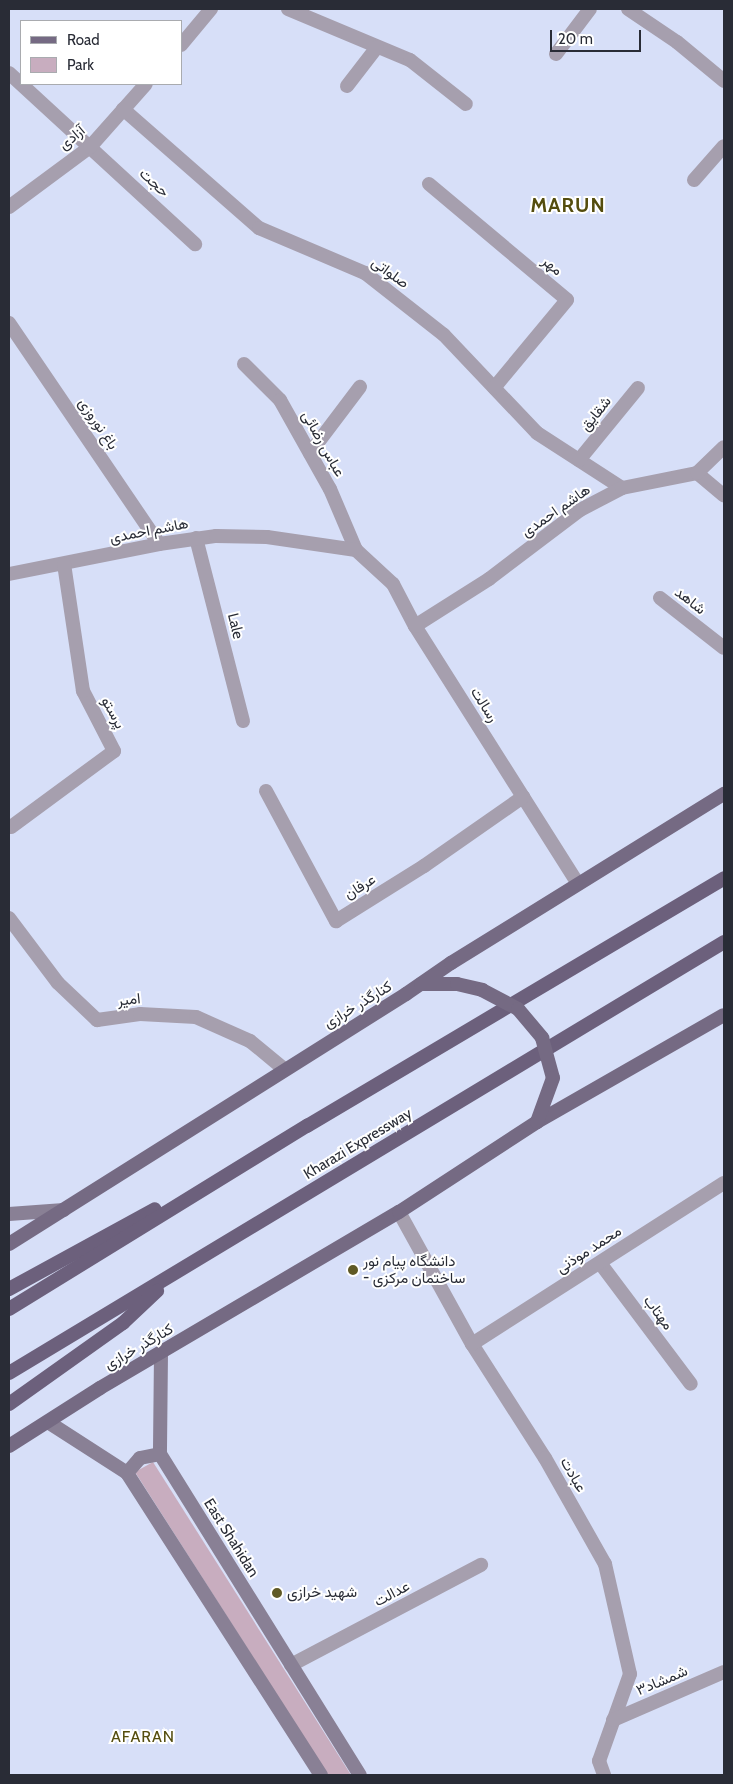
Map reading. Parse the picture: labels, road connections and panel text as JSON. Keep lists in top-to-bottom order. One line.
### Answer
{"streets":{"highway":["Kharazi Expressway"],"main road":["کنارگذر خرازی","East Shahidan"],"street":["آزادی","حجت","مهر","صلواتی","شقایق","باغ نوروزی","عباس رضائی","هاشم احمدی","شاهد","Lale","رسالت","پرستو","عرفان","امیر","محمد موذنی","مهتاب","عبادت","عدالت","شمشاد۳"]},"crossings":[["آزادی","حجت"],["آزادی","صلواتی"],["مهر","صلواتی"],["صلواتی","شقایق"],["صلواتی","هاشم احمدی"],["باغ نوروزی","هاشم احمدی"],["عباس رضائی","هاشم احمدی"],["عباس رضائی","رسالت"],["هاشم احمدی","Lale"],["هاشم احمدی","رسالت"],["هاشم احمدی","پرستو"],["رسالت","عرفان"],["رسالت","کنارگذر خرازی"],["امیر","کنارگذر خرازی"],["کنارگذر خرازی","عبادت"],["محمد موذنی","مهتاب"],["محمد موذنی","عبادت"],["عبادت","شمشاد۳"],["East Shahidan","عدالت"]],"districts":["MARUN","AFARAN"],"places":["دانشگاه پیام نور - ساختمان مرکزی","شهید خرازی"],"legend":["Road","Park"],"scale_bar":"20 m"}
